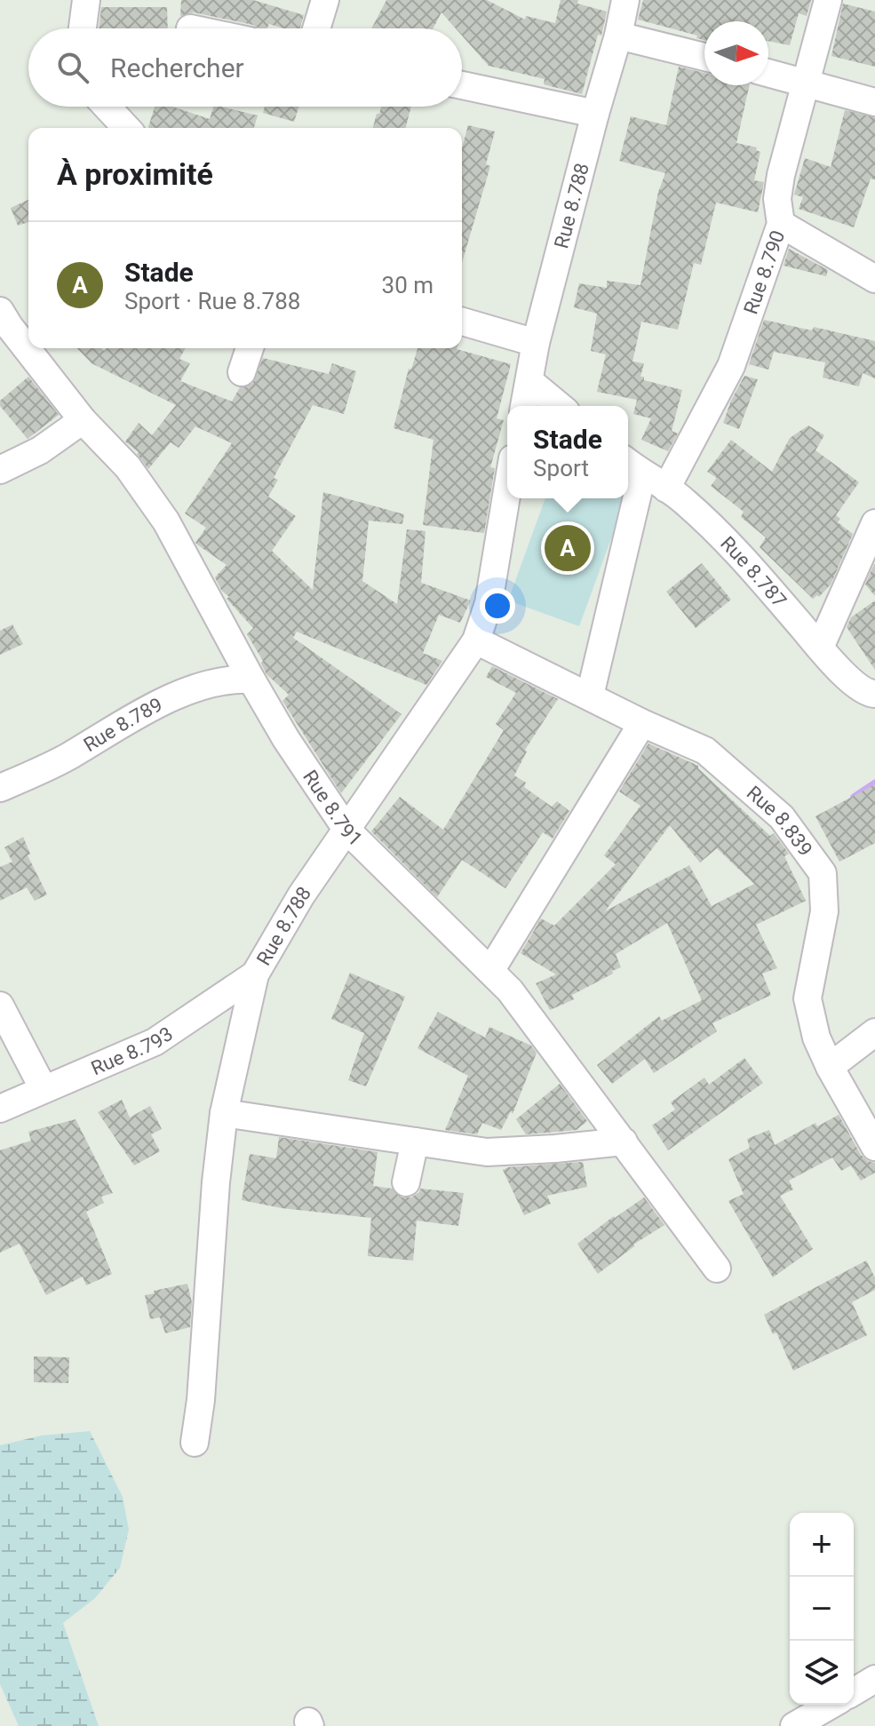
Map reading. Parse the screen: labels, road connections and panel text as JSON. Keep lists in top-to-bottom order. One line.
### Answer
{"streets":{"street":["Rue 8.788","Rue 8.790","Rue 8.787","Rue 8.789","Rue 8.791","Rue 8.839","Rue 8.793"]},"crossings":[["Rue 8.788","Rue 8.791"],["Rue 8.788","Rue 8.839"],["Rue 8.788","Rue 8.793"],["Rue 8.790","Rue 8.787"],["Rue 8.789","Rue 8.791"]],"north":"right","page":{"search":"Rechercher","heading":"À proximité","list":[{"mark":"A","name":"Stade","note":"Sport · Rue 8.788","value":"30 m"}],"popup":["Stade","Sport"],"pins":"A","map_buttons":["+","−"]}}
